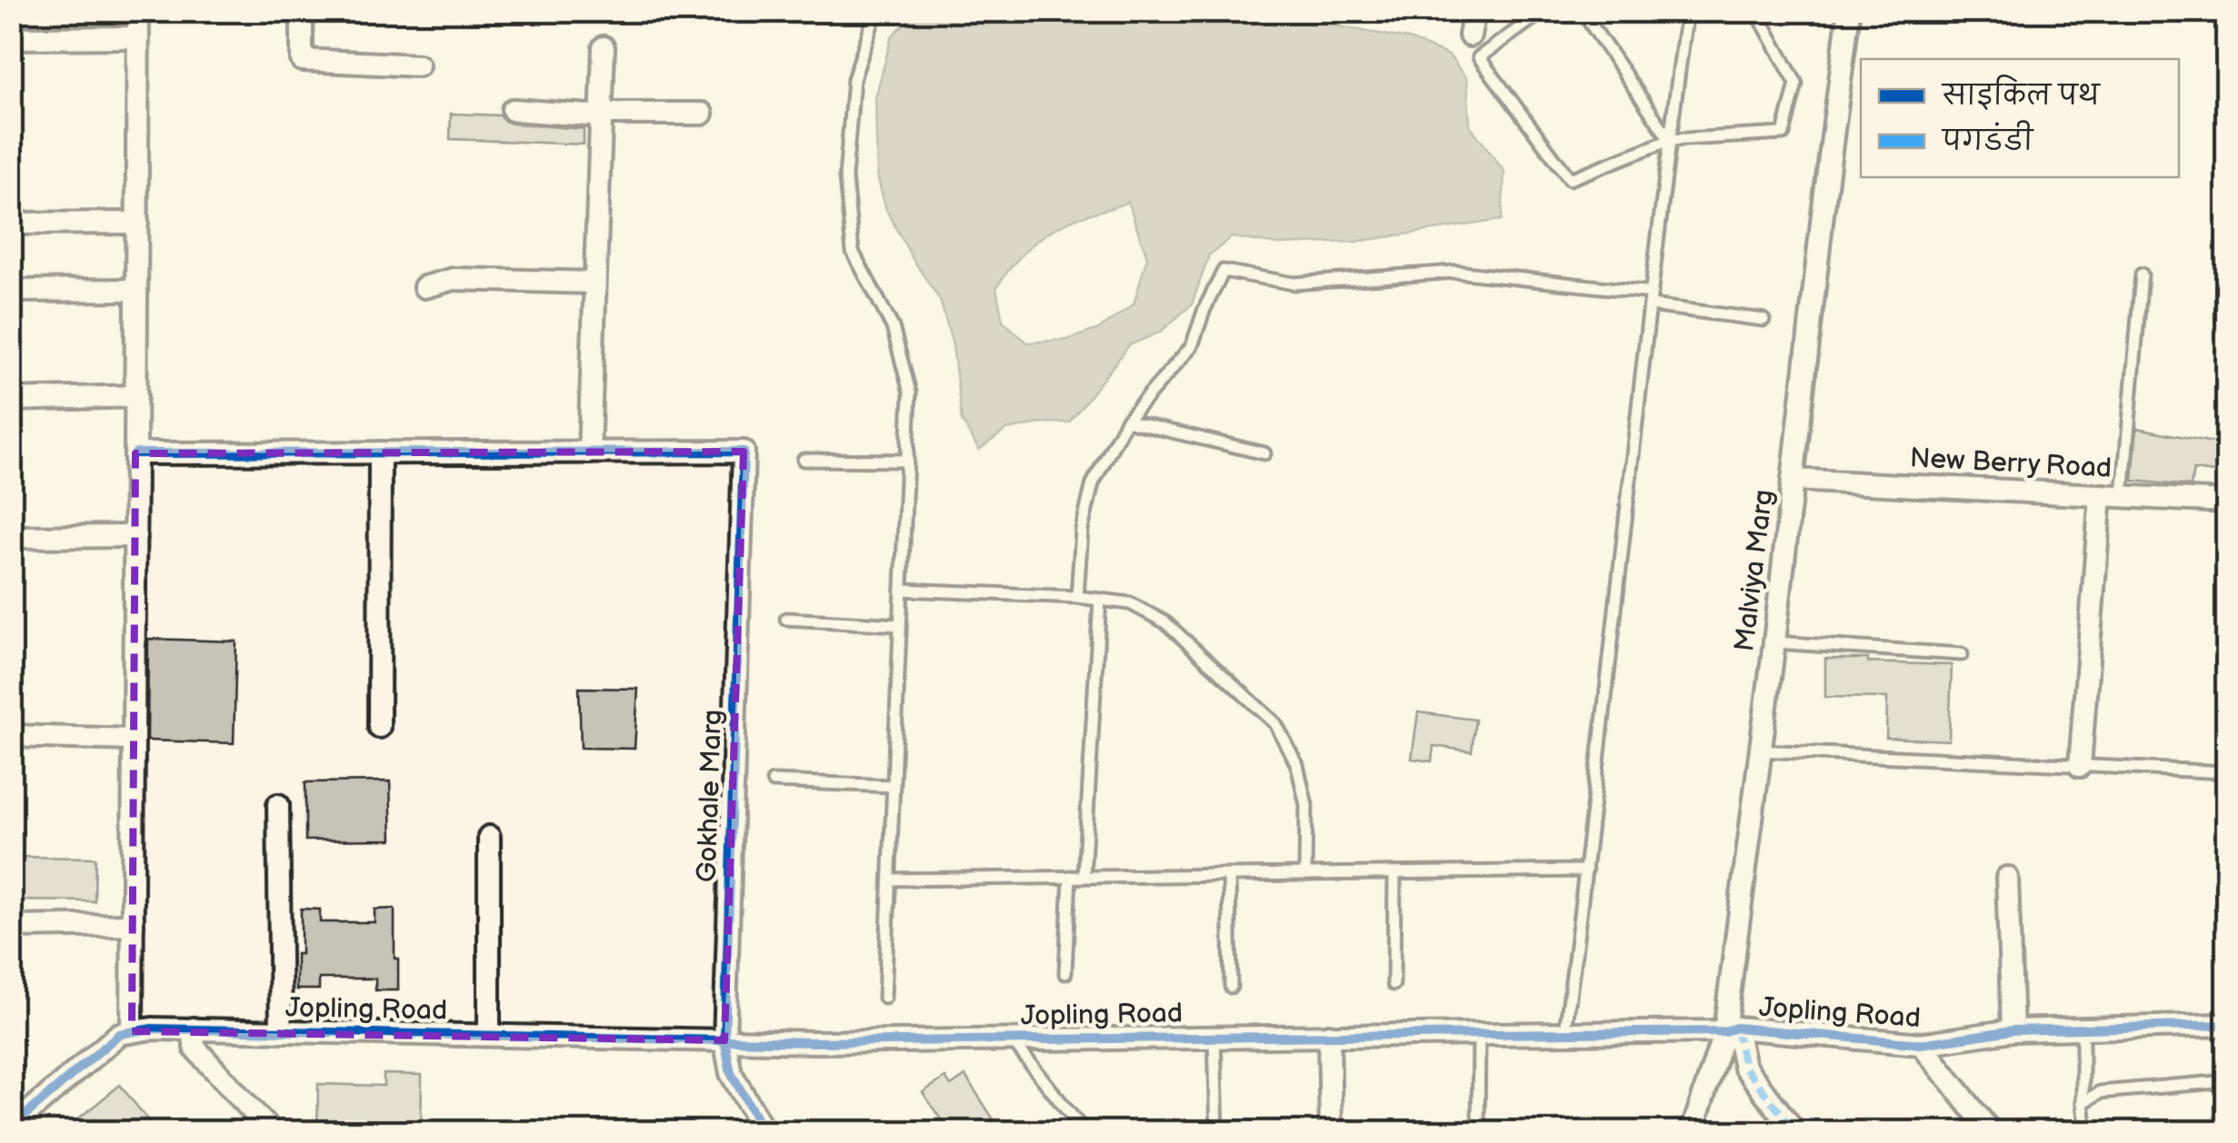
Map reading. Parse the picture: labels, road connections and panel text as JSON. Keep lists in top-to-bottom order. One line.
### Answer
{"streets":{"street":["New Berry Road","Malviya Marg","Gokhale Marg","Jopling Road"]},"crossings":[["New Berry Road","Malviya Marg"],["Malviya Marg","Jopling Road"],["Gokhale Marg","Jopling Road"]],"legend":["साइकिल पथ","पगडंडी"]}
